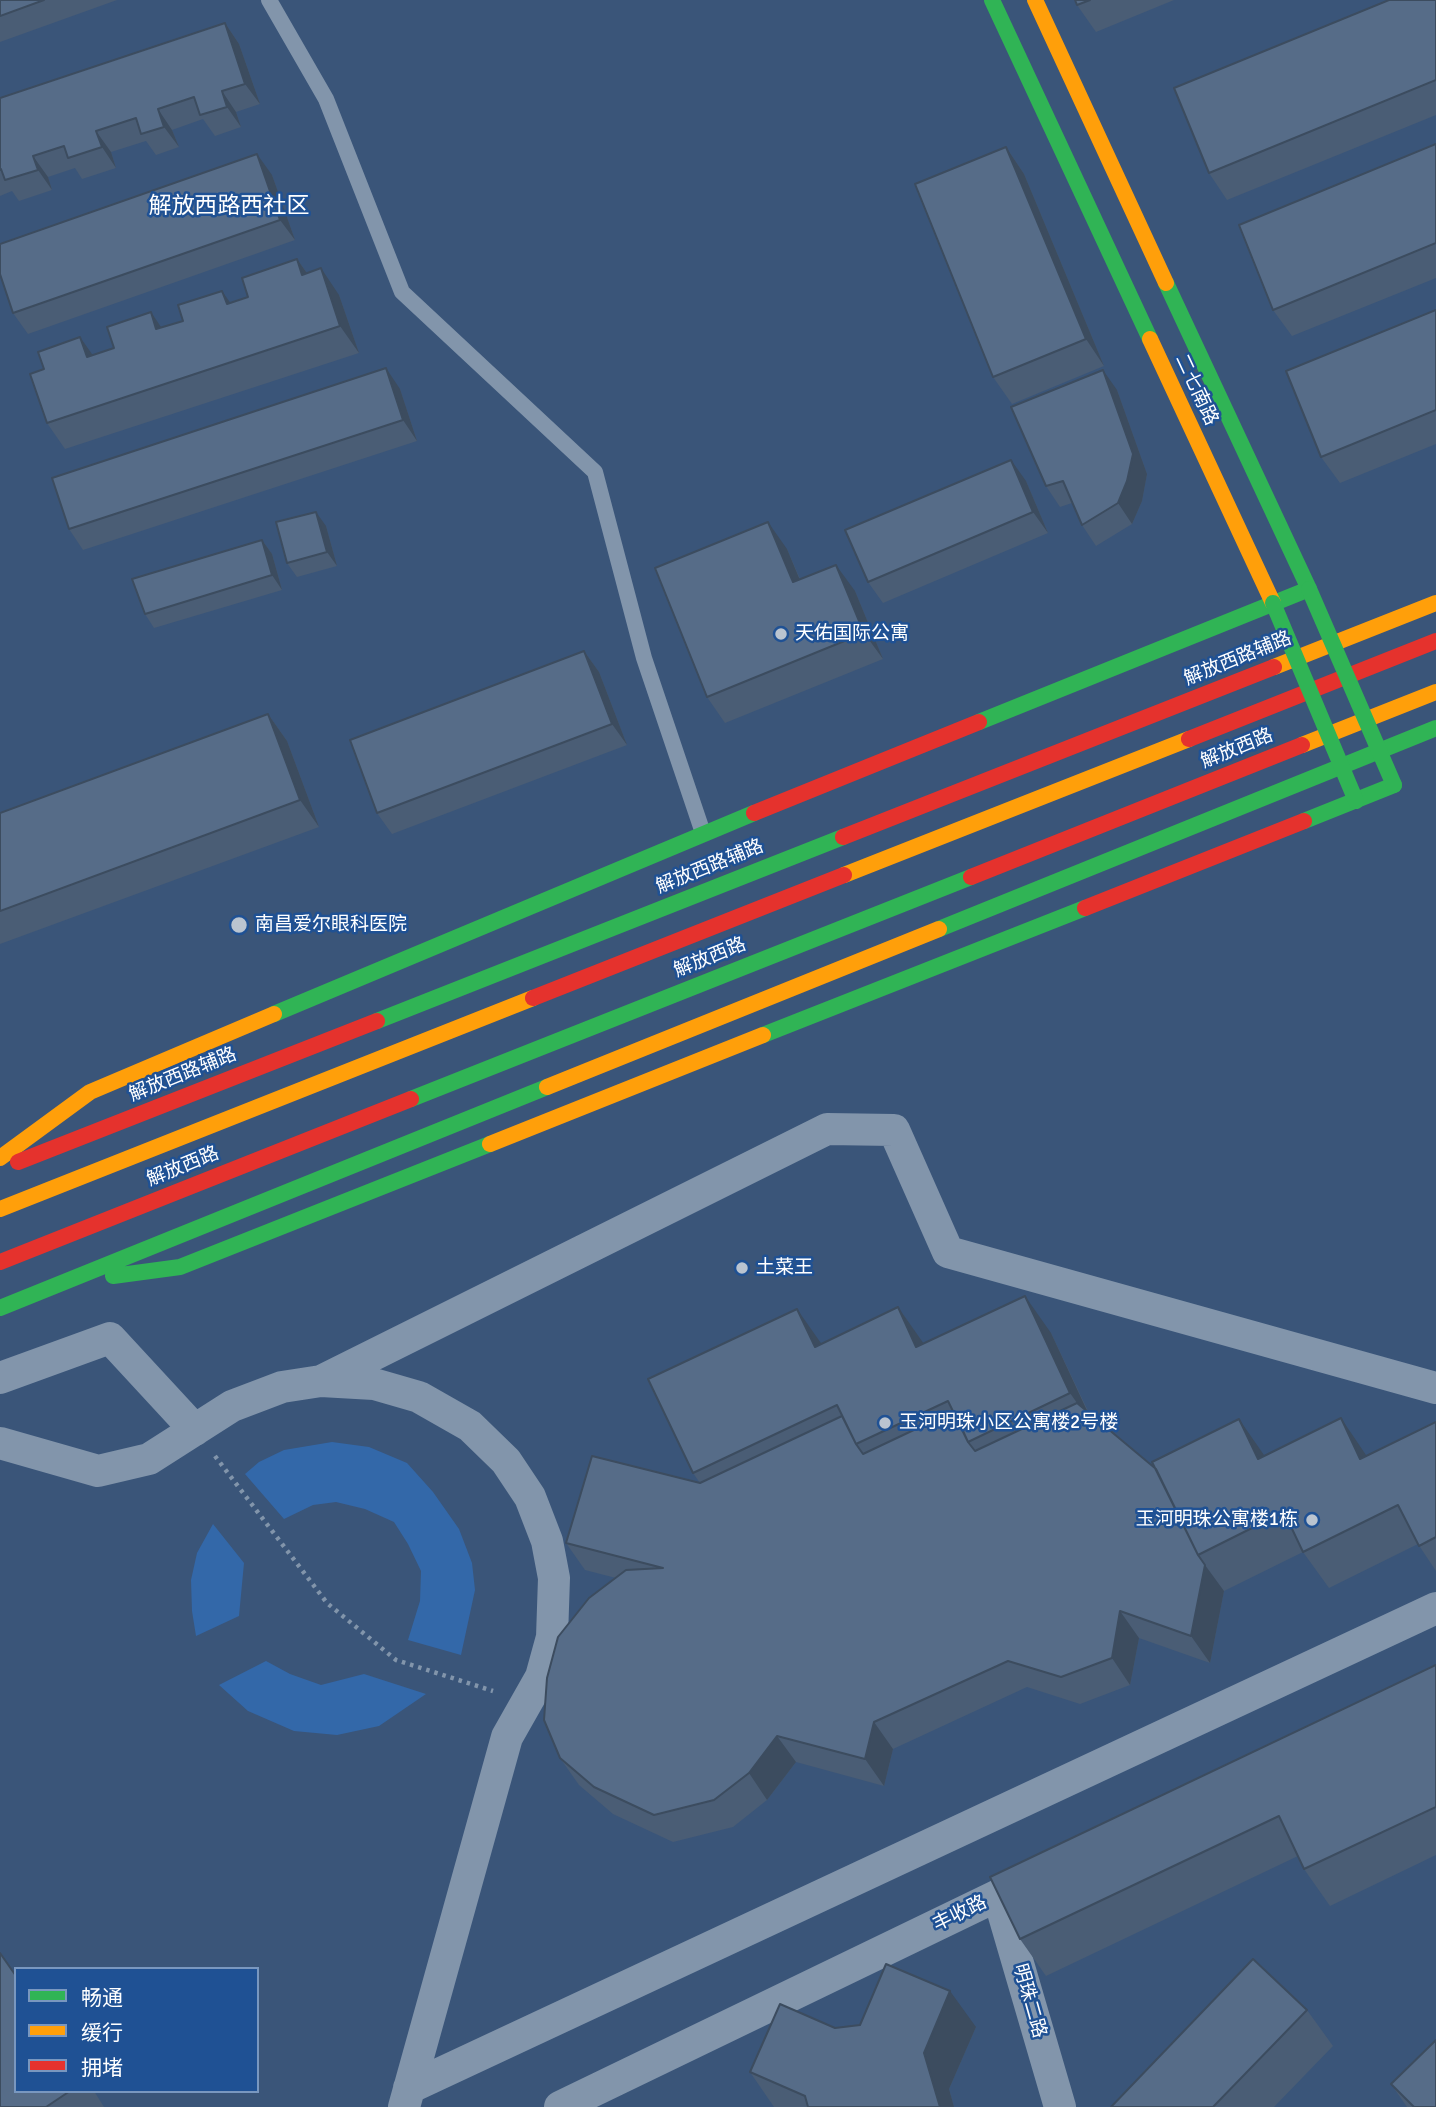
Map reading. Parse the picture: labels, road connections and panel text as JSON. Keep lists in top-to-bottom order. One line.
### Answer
{"streets":{"main road":["二七南路","解放西路辅路","解放西路"],"street":["丰收路","明珠二路"]},"crossings":[["二七南路","解放西路辅路"],["丰收路","明珠二路"]],"districts":["解放西路西社区"],"places":["天佑国际公寓","南昌爱尔眼科医院","土菜王","玉河明珠小区公寓楼2号楼","玉河明珠公寓楼1栋"],"legend":["畅通","缓行","拥堵"]}
